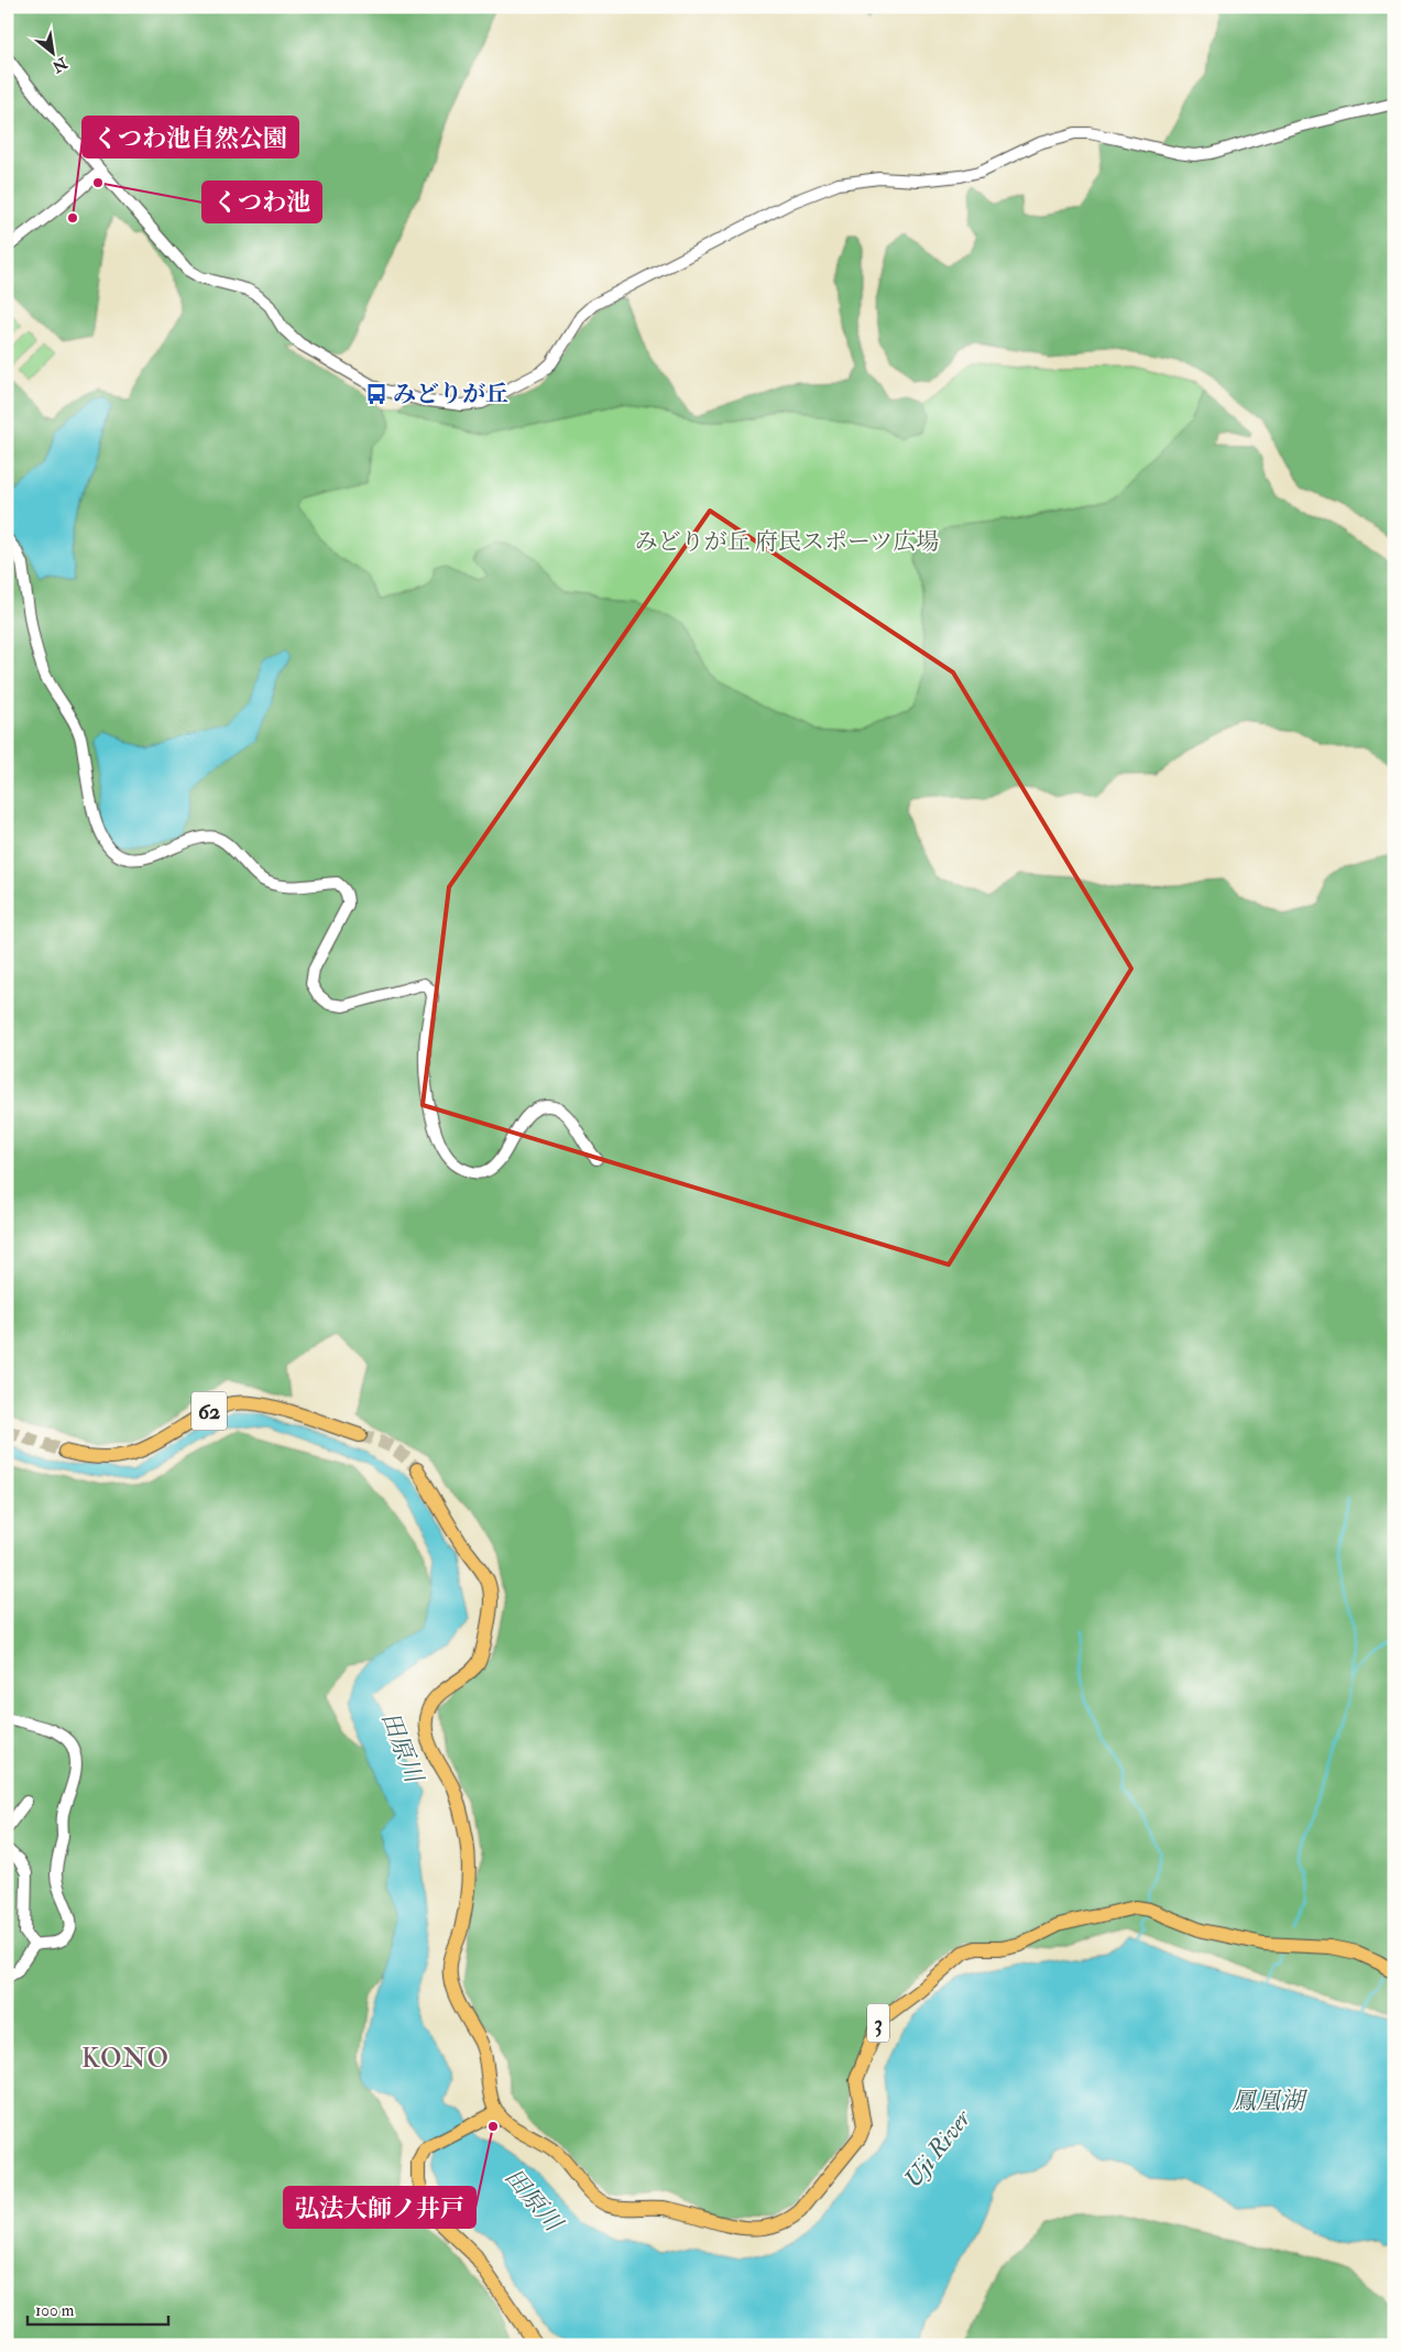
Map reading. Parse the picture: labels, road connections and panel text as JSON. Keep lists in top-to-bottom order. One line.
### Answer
{"streets":{"main road":["62","3"]},"districts":["KONO"],"water":["田原川","鳳凰湖","Uji River"],"parks":["みどりが丘 府民スポーツ広場"],"places":{"other":["くつわ池","くつわ池自然公園","弘法大師ノ井戸"],"bus stop":["みどりが丘"]},"scale_bar":"100 m","north":"bottom right"}
